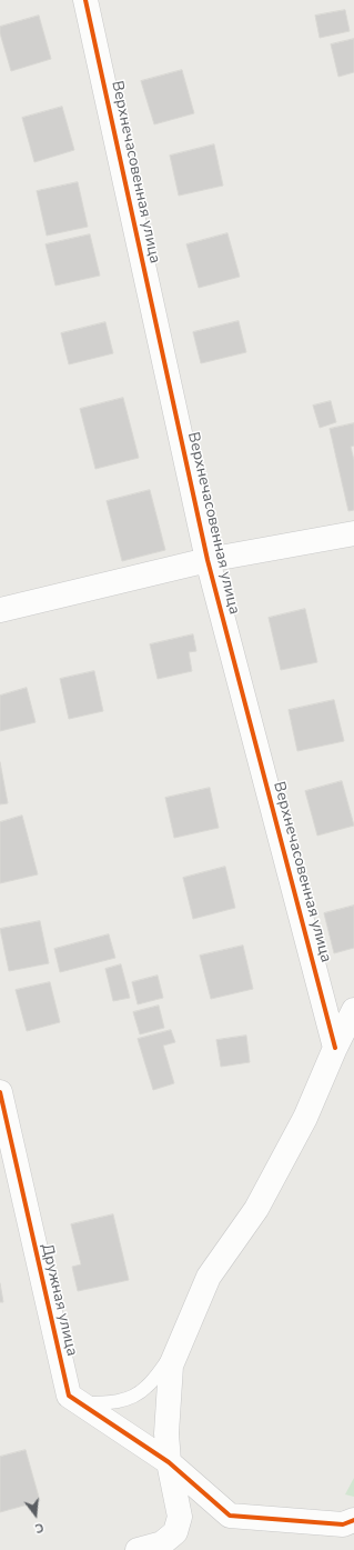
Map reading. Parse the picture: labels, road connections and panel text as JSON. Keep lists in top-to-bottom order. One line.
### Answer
{"streets":{"street":["Верхнечасовенная улица","Дружная улица"]},"north":"bottom"}
